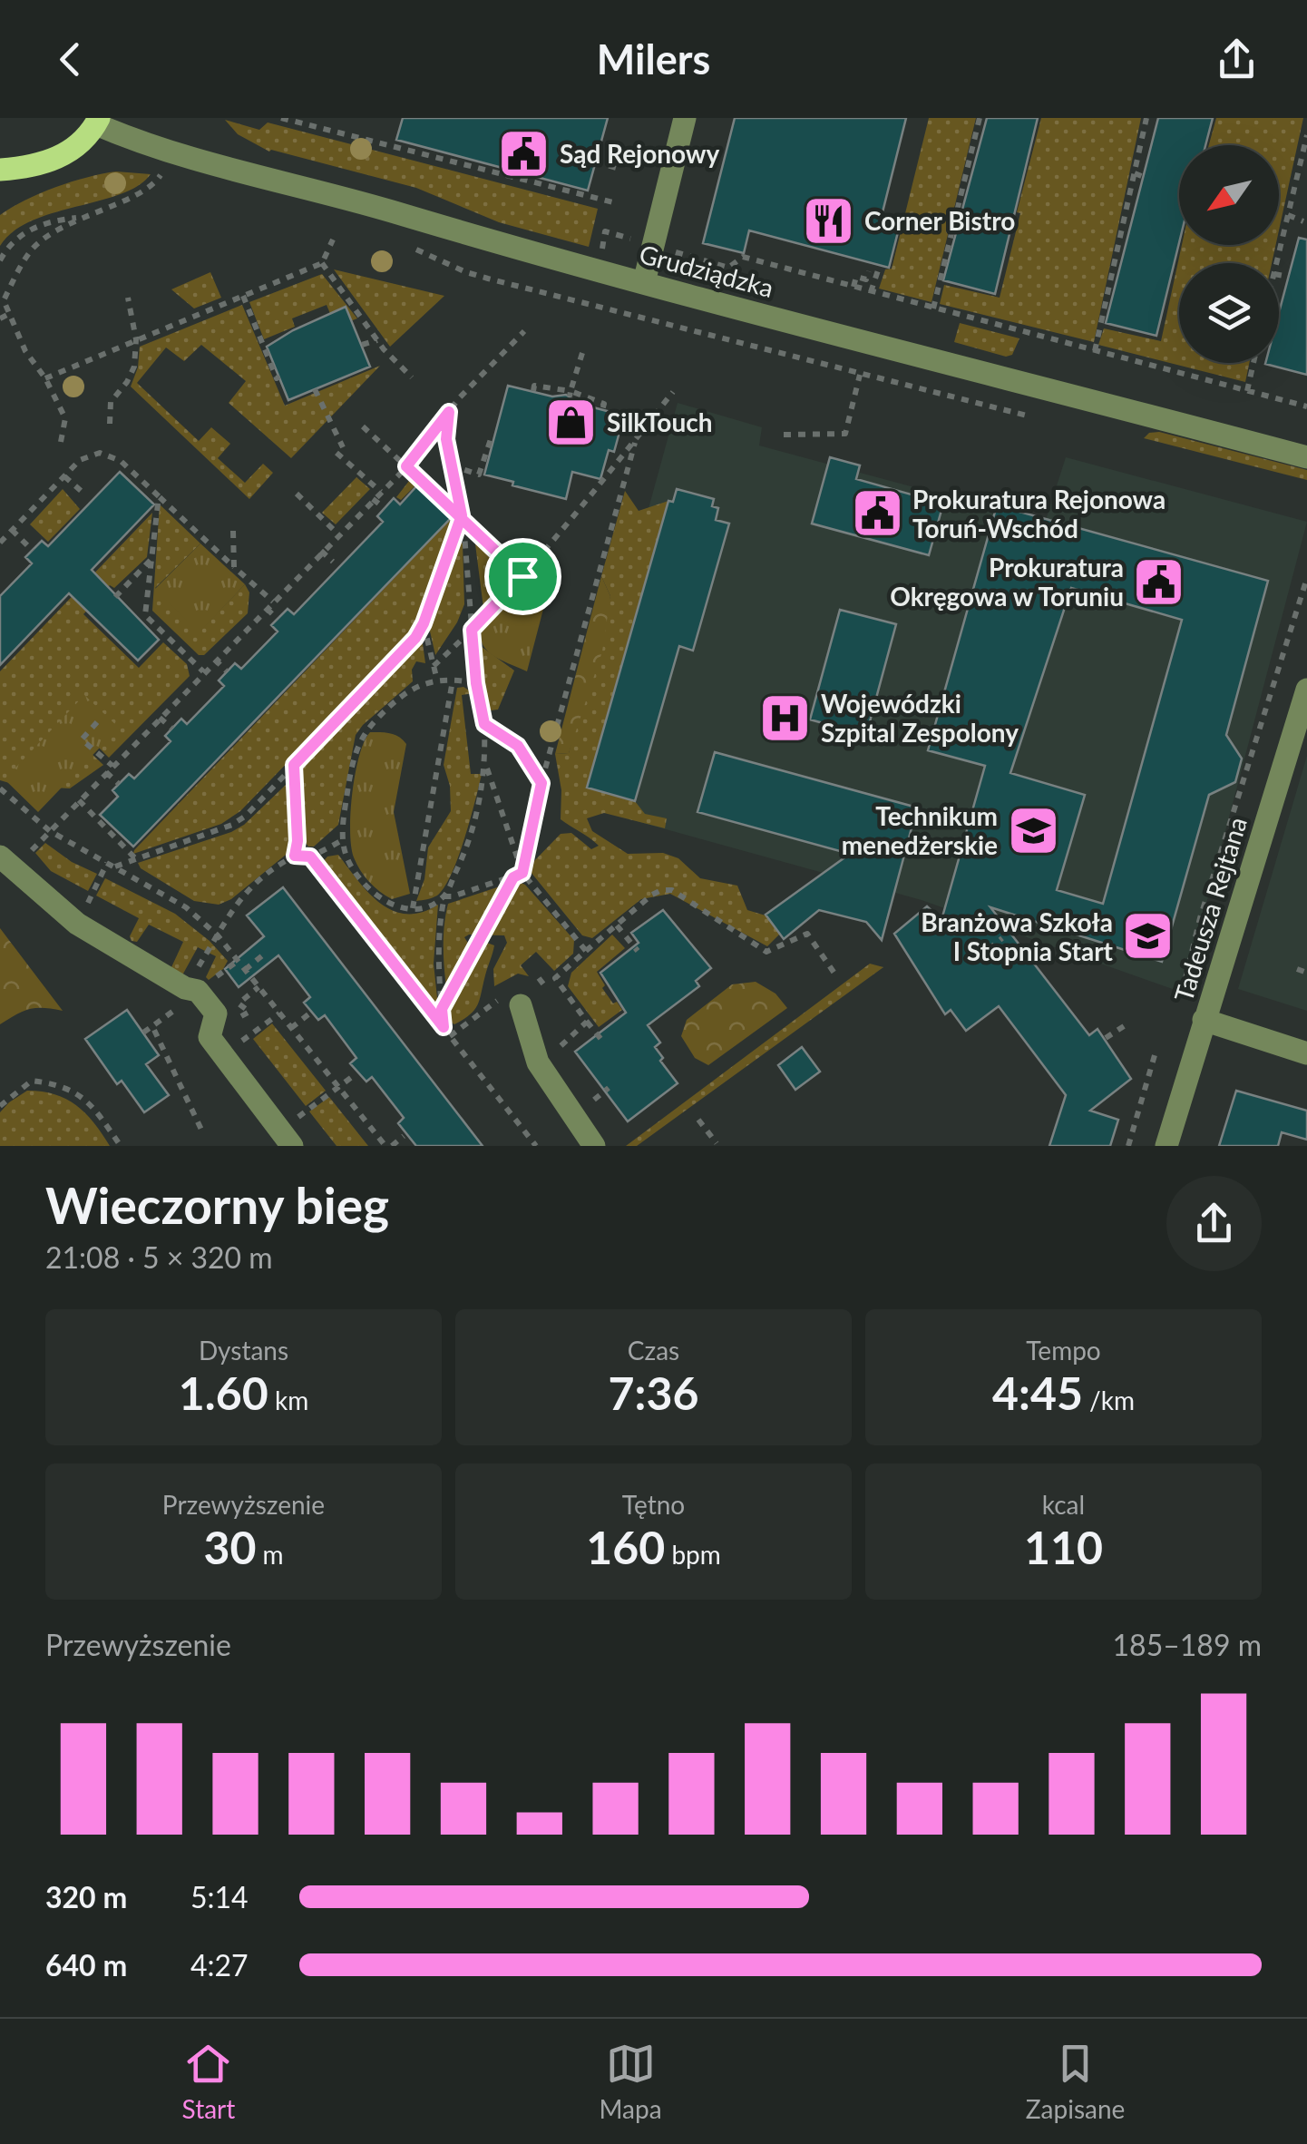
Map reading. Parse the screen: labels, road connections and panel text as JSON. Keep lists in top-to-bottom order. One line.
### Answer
{"streets":{"street":["Grudziądzka","Tadeusza Rejtana"]},"places":{"public building":["Sąd Rejonowy","Prokuratura Rejonowa Toruń-Wschód","Prokuratura Okręgowa w Toruniu"],"restaurant":["Corner Bistro"],"shop":["SilkTouch"],"hospital":["Wojewódzki Szpital Zespolony"],"school or university":["Technikum menedżerskie","Branżowa Szkoła I Stopnia Start"]},"north":"bottom left","page":{"header":"Milers","heading":["Wieczorny bieg","21:08 · 5 × 320 m"],"stats":[["Dystans","1.60 km"],["Czas","7:36"],["Tempo","4:45 /km"],["Przewyższenie","30 m"],["Tętno","160 bpm"],["kcal","110"]],"chart":["Przewyższenie","185–189 m"],"list":[{"name":"320 m","note":"5:14"},{"name":"640 m","note":"4:27"}],"tabs":["Start","Mapa","Zapisane"]}}
